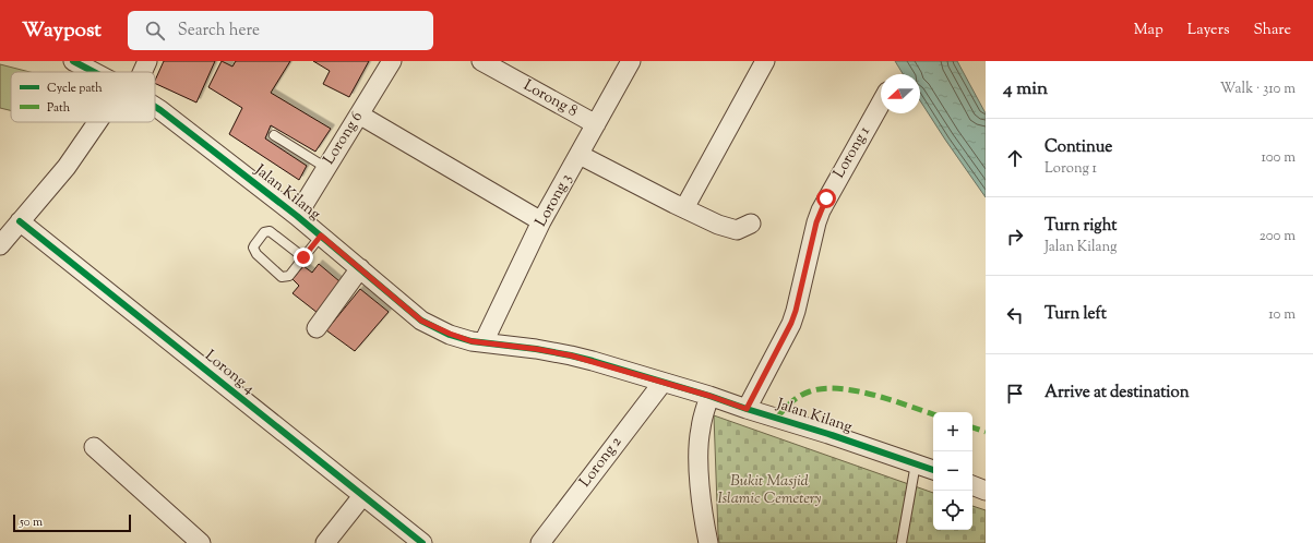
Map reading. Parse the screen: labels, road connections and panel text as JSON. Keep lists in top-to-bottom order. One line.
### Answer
{"streets":{"street":["Lorong 8","Lorong 6","Lorong 1","Jalan Kilang","Lorong 3","Lorong 4","Lorong 2"]},"crossings":[["Lorong 8","Lorong 3"],["Lorong 6","Jalan Kilang"],["Lorong 1","Jalan Kilang"],["Jalan Kilang","Lorong 3"],["Jalan Kilang","Lorong 2"]],"parks":["Bukit Masjid Islamic Cemetery"],"legend":["Cycle path","Path"],"scale_bar":"50 m","north":"left","page":{"header":"Waypost","search":"Search here","nav":["Map","Layers","Share"],"heading":["4 min","Walk · 310 m"],"list":[["Continue","Lorong 1","100 m"],["Turn right","Jalan Kilang","200 m"],["Turn left","10 m"],"Arrive at destination"],"map_buttons":["+","−"],"scale":"50 m"}}
